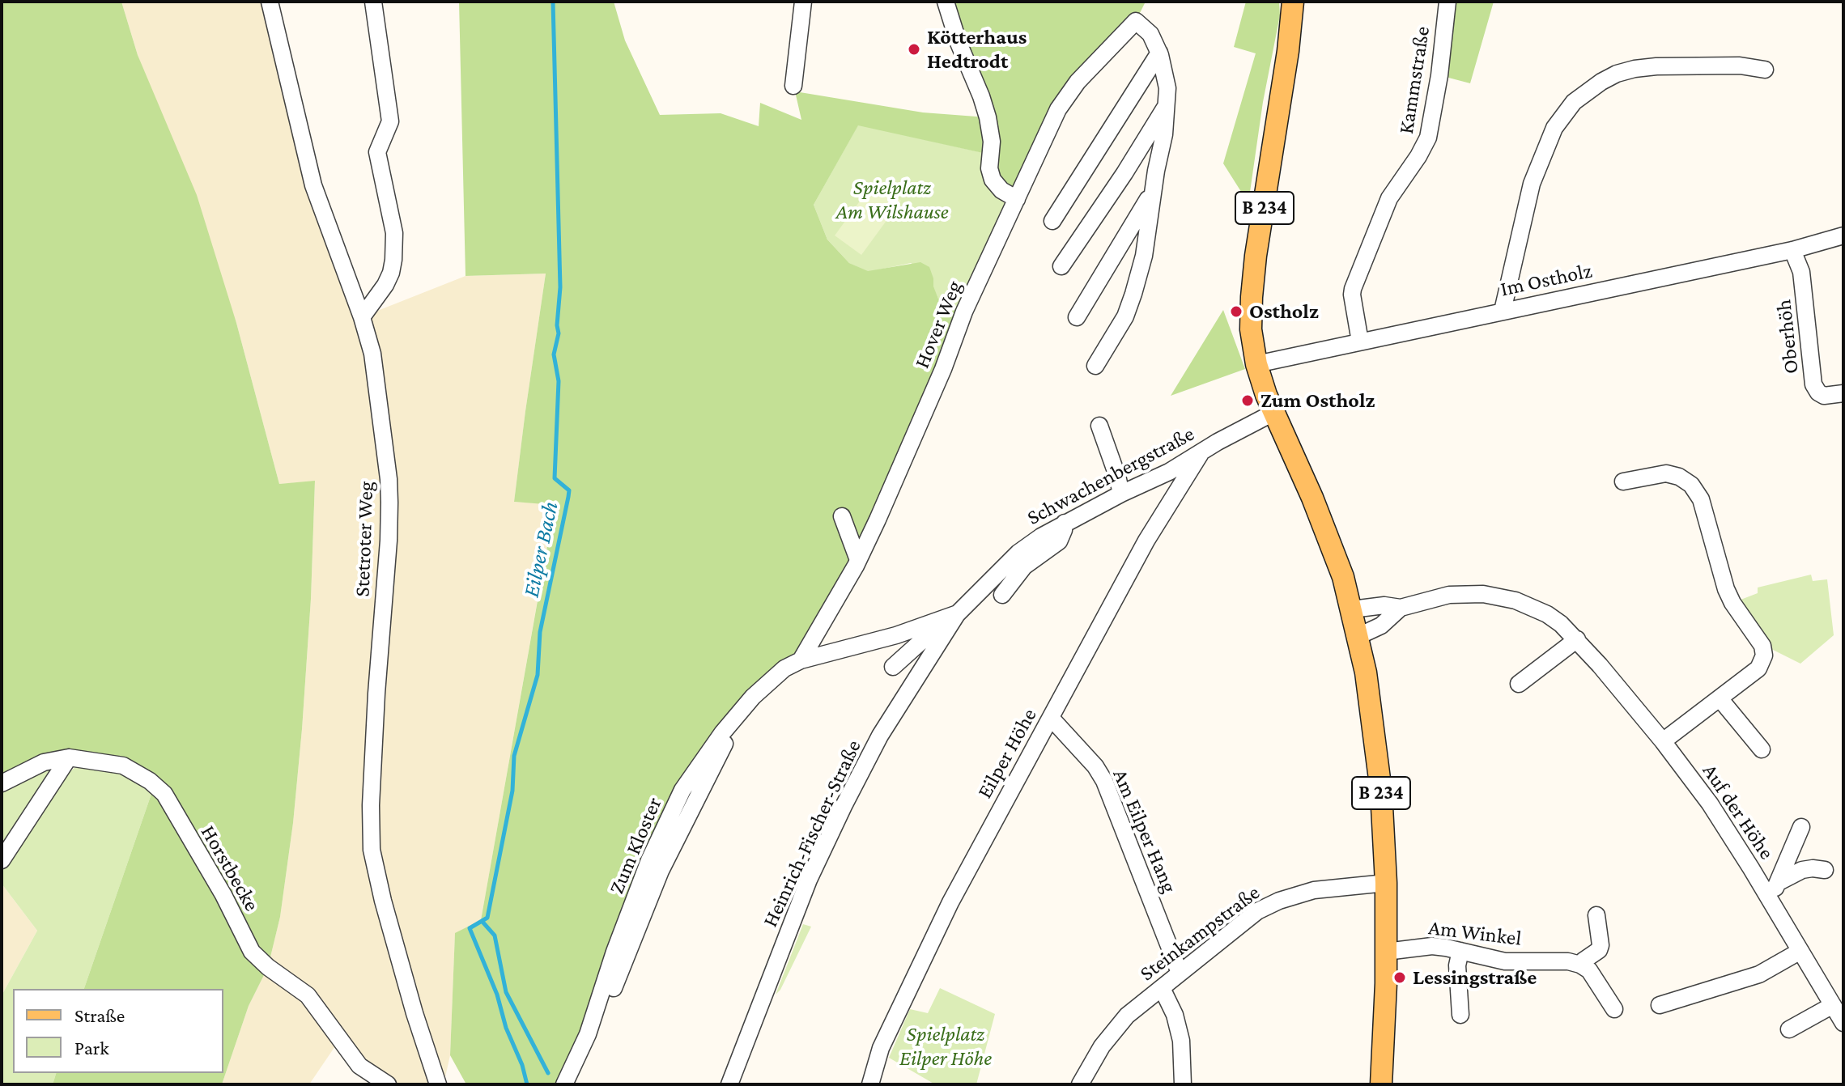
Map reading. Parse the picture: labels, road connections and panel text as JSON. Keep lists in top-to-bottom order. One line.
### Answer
{"streets":{"main road":["B 234"],"street":["Kammstraße","Im Ostholz","Hover Weg","Oberhöh","Schwachenbergstraße","Stetroter Weg","Eilper Höhe","Auf der Höhe","Am Eilper Hang","Heinrich-Fischer-Straße","Zum Kloster","Horstbecke","Steinkampstraße","Am Winkel"]},"crossings":[["Kammstraße","Im Ostholz"],["B 234","Im Ostholz"],["B 234","Schwachenbergstraße"],["B 234","Auf der Höhe"],["B 234","Steinkampstraße"],["B 234","Am Winkel"],["Im Ostholz","Oberhöh"],["Hover Weg","Schwachenbergstraße"],["Hover Weg","Zum Kloster"],["Schwachenbergstraße","Eilper Höhe"],["Schwachenbergstraße","Heinrich-Fischer-Straße"],["Schwachenbergstraße","Zum Kloster"],["Eilper Höhe","Am Eilper Hang"],["Am Eilper Hang","Steinkampstraße"]],"water":["Eilper Bach"],"parks":["Spielplatz Am Wilshause","Spielplatz Eilper Höhe"],"places":["Kötterhaus Hedtrodt","Ostholz","Zum Ostholz","Lessingstraße"],"legend":["Straße","Park"]}
